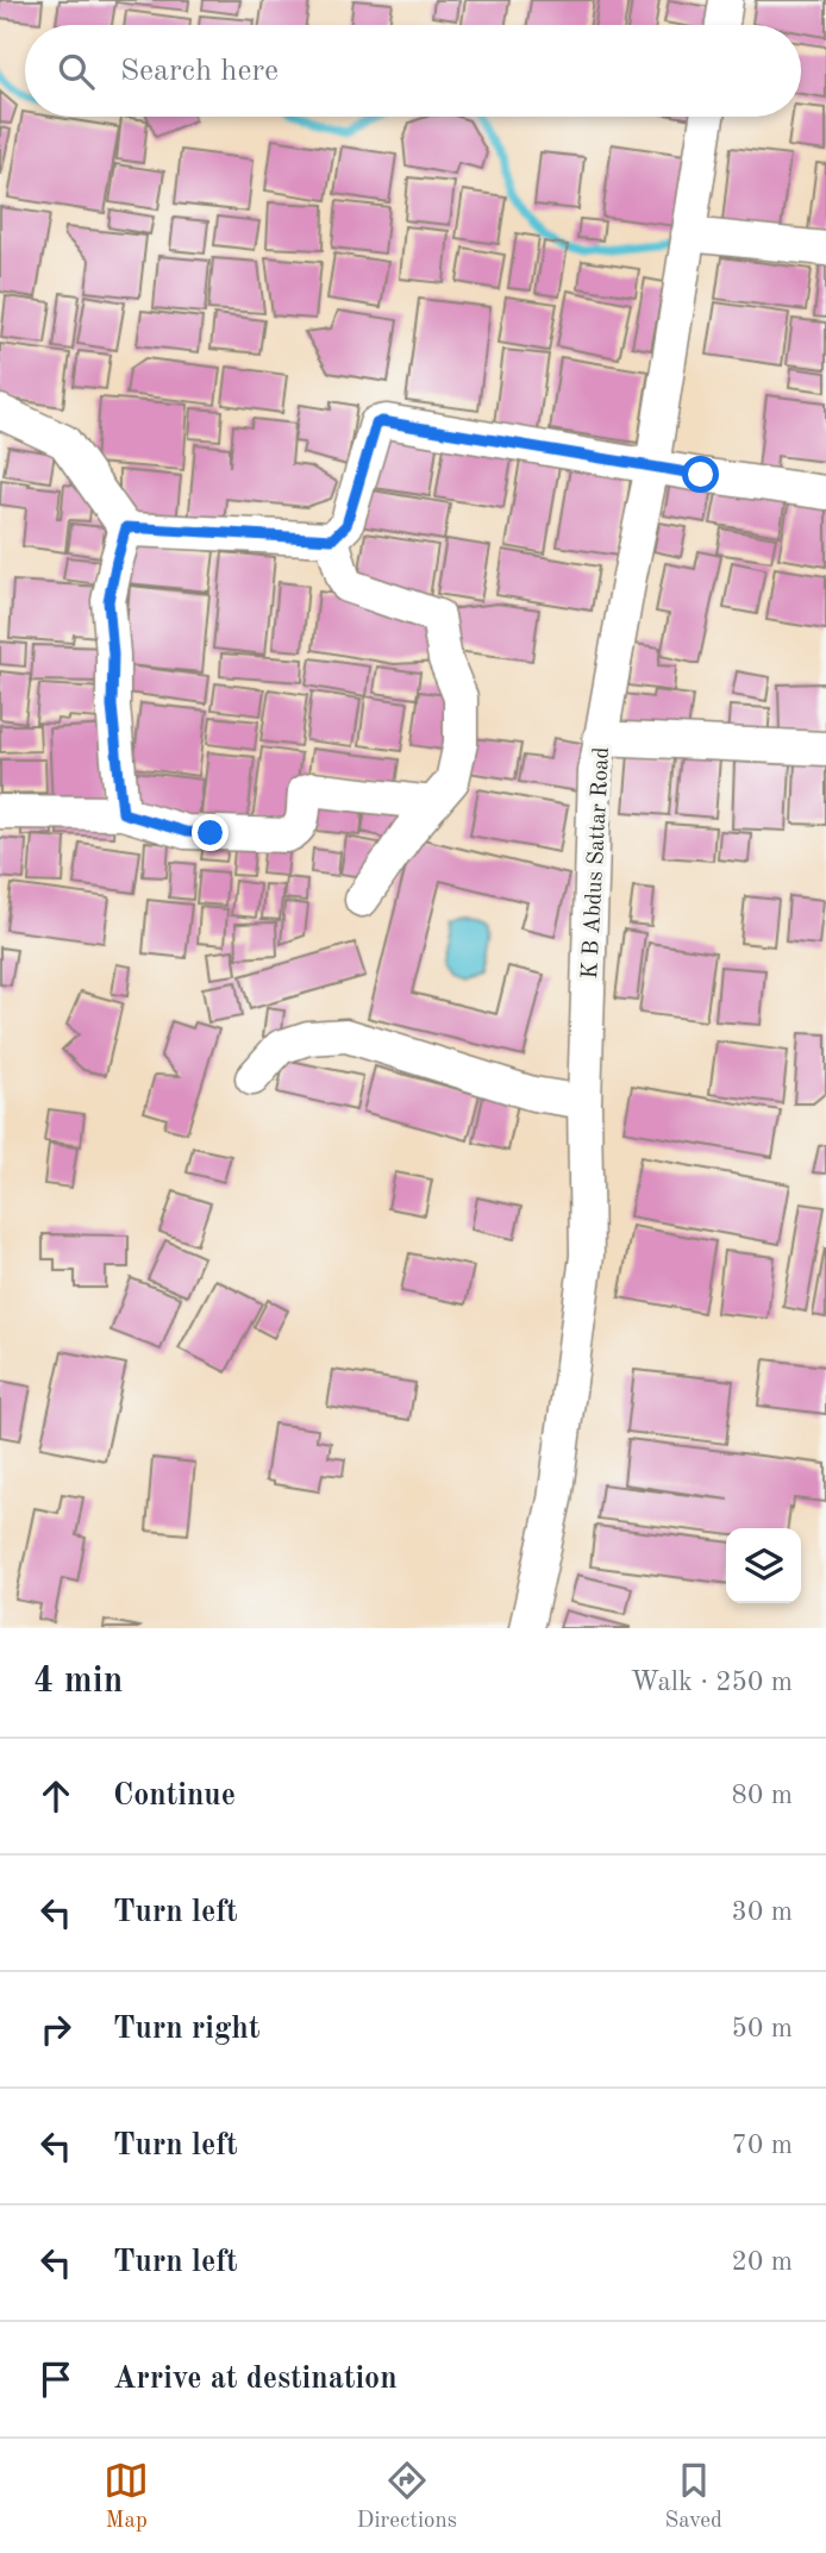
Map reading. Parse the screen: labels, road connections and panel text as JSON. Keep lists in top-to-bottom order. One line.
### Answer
{"streets":{"street":["K B Abdus Sattar Road"]},"page":{"search":"Search here","heading":["4 min","Walk · 250 m"],"list":[["Continue","80 m"],["Turn left","30 m"],["Turn right","50 m"],["Turn left","70 m"],["Turn left","20 m"],"Arrive at destination"],"nav":["Map","Directions","Saved"]}}
